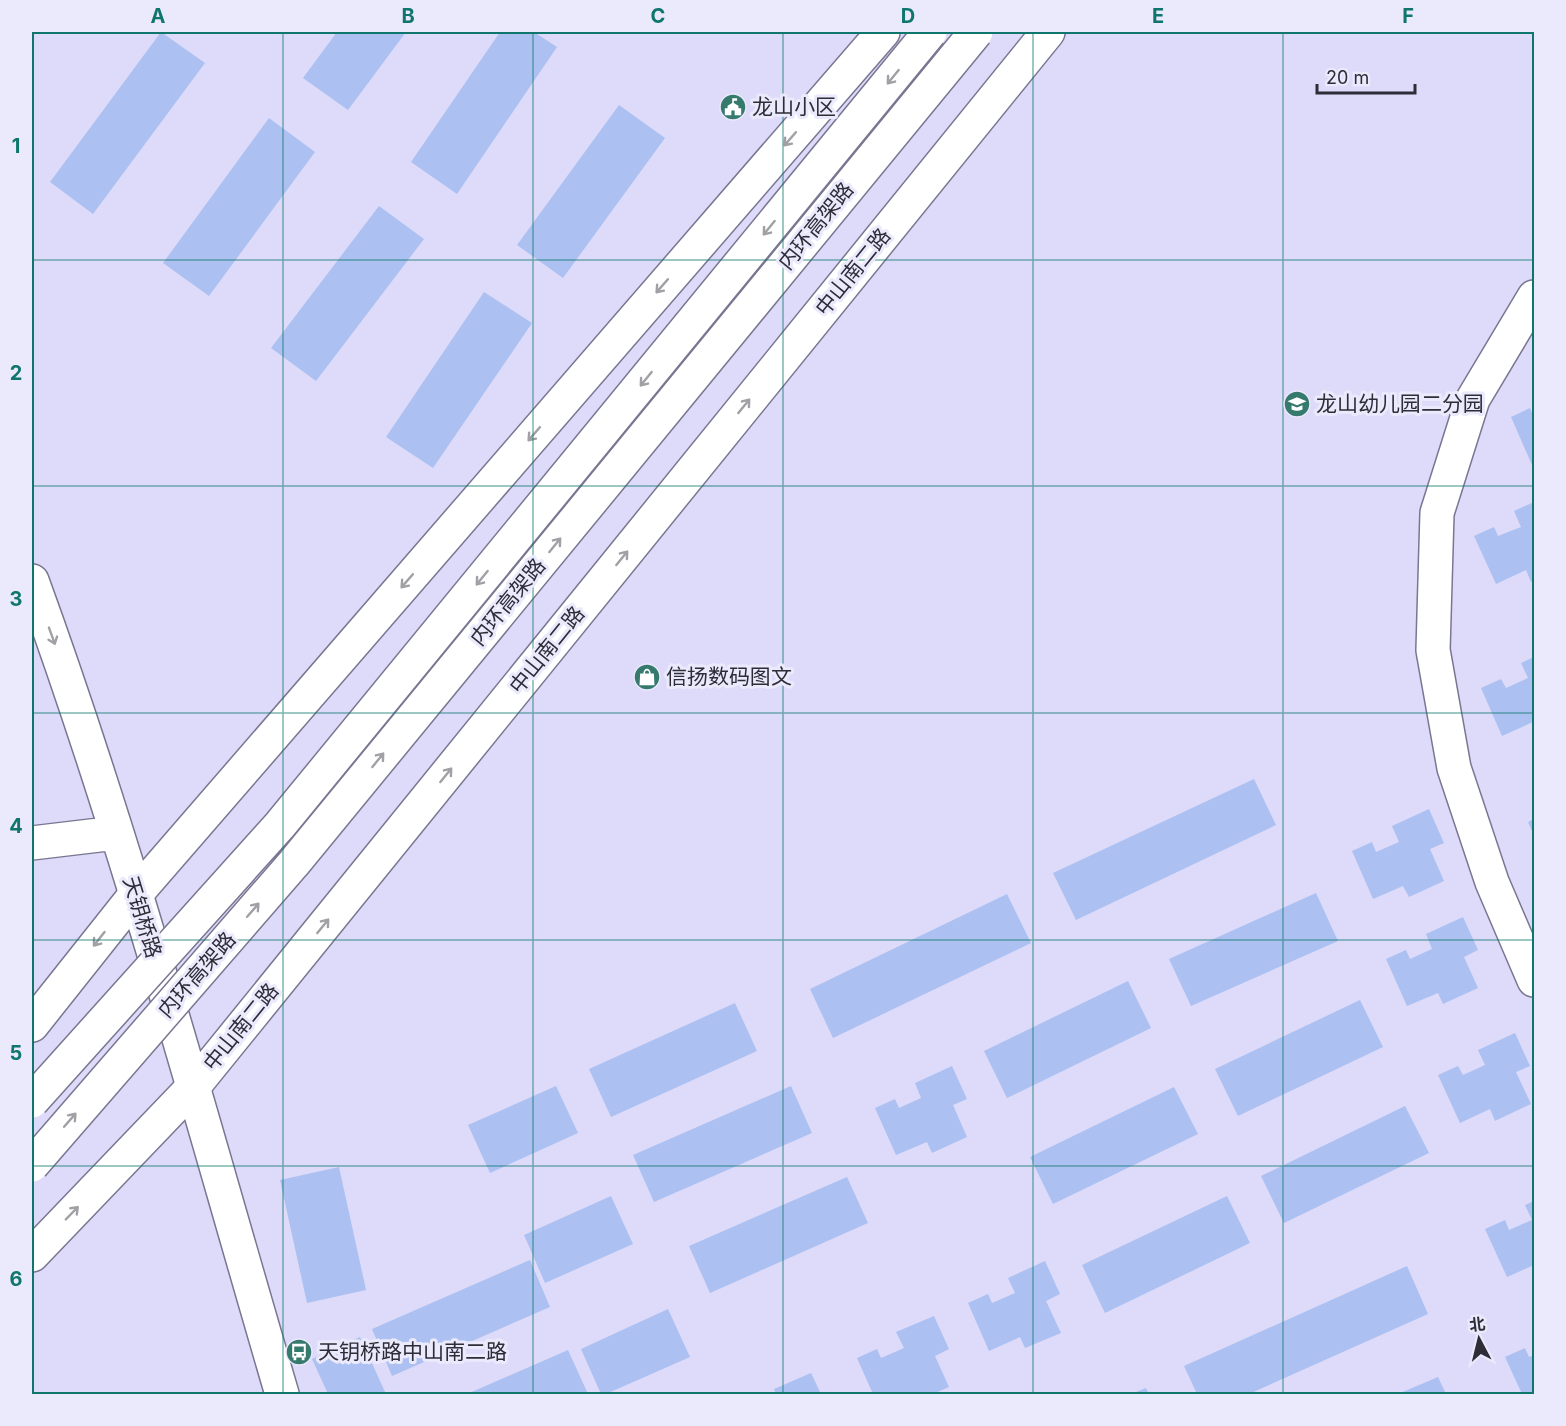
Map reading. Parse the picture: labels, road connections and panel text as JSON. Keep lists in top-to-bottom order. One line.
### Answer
{"streets":{"main road":["内环高架路","中山南二路","天钥桥路"]},"crossings":[["中山南二路","天钥桥路"]],"places":{"public building":["龙山小区"],"school or university":["龙山幼儿园二分园"],"shop":["信扬数码图文"],"bus stop":["天钥桥路中山南二路"]},"scale_bar":"20 m","north":"top","grid":{"columns":["A","B","C","D","E","F"],"rows":["1","2","3","4","5","6"]}}
